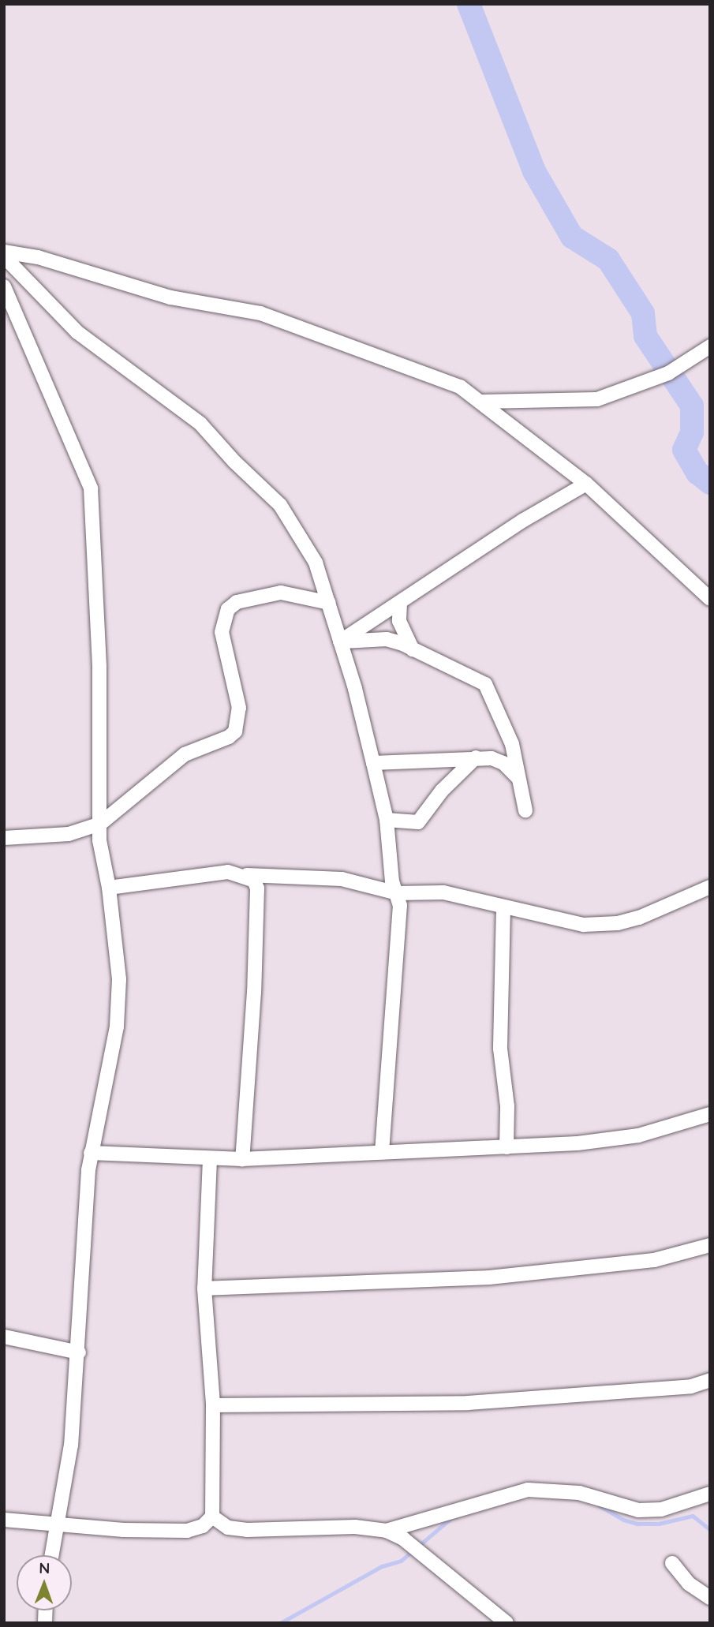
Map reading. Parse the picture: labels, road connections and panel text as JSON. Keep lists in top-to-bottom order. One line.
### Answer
{"north":"top"}
